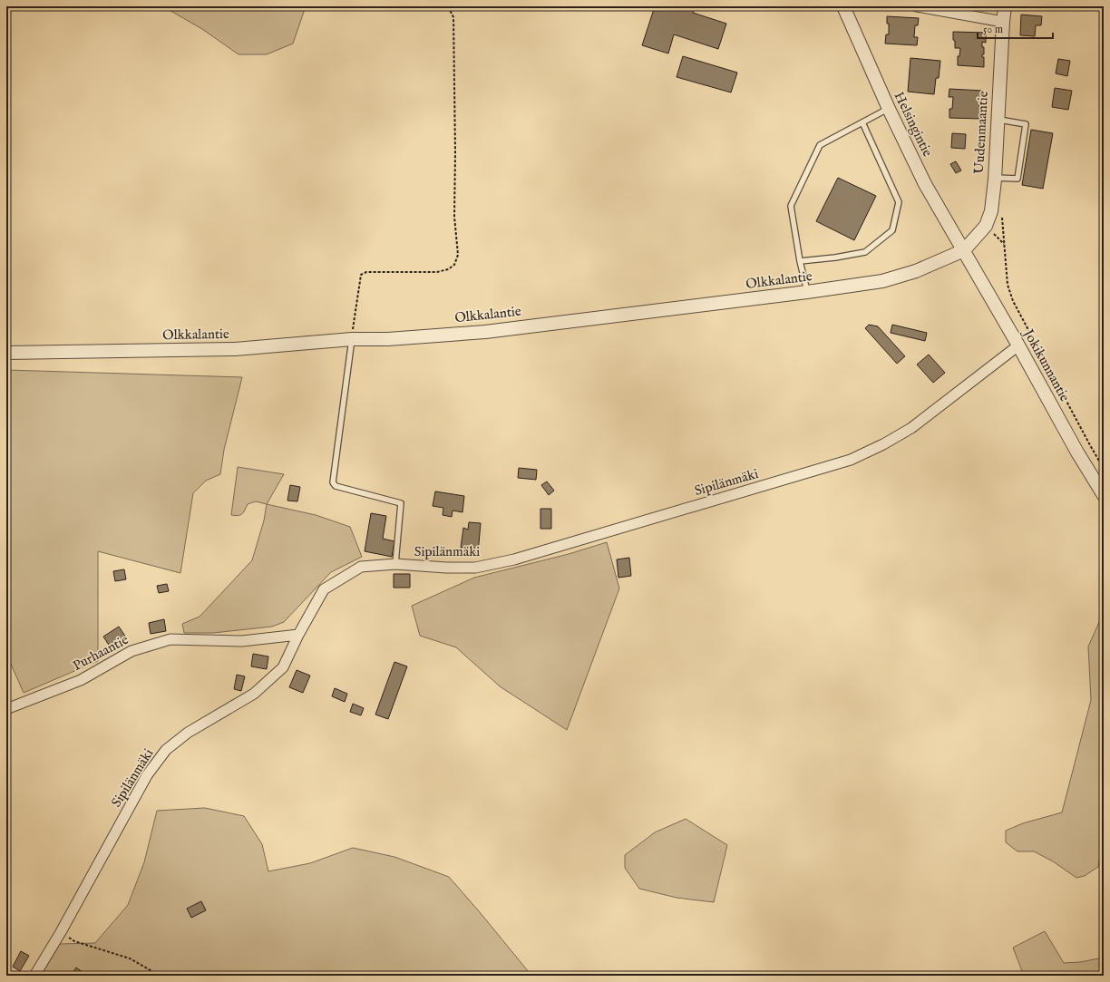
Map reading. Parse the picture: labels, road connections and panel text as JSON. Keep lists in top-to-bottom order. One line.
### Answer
{"streets":{"street":["Helsingintie","Uudenmaantie","Olkkalantie","Jokikunnantie","Sipilänmäki","Purhaantie"]},"crossings":[["Helsingintie","Uudenmaantie"],["Helsingintie","Olkkalantie"],["Helsingintie","Jokikunnantie"],["Uudenmaantie","Olkkalantie"],["Uudenmaantie","Jokikunnantie"],["Olkkalantie","Jokikunnantie"],["Jokikunnantie","Sipilänmäki"],["Sipilänmäki","Purhaantie"]],"scale_bar":"50 m"}
